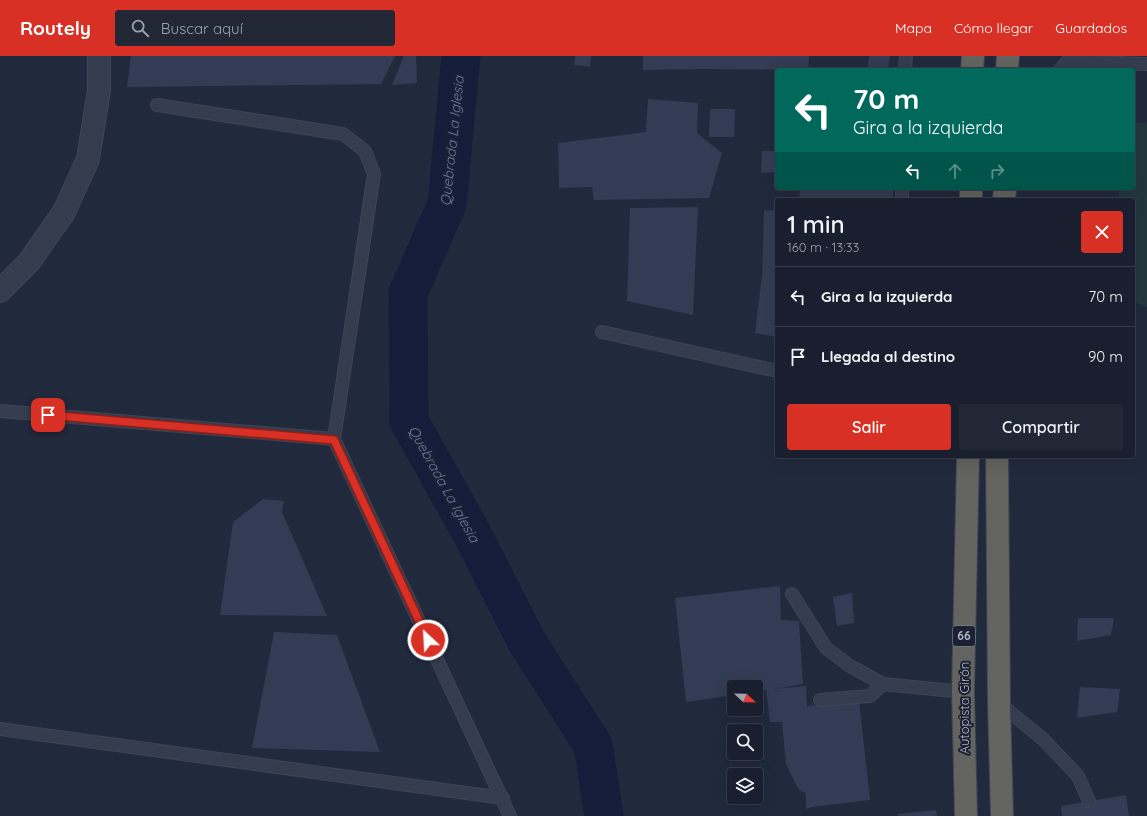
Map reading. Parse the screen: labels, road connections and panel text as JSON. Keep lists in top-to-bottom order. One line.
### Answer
{"streets":{"highway":["66","Autopista Girón"]},"water":["Quebrada La Iglesia"],"north":"right","page":{"header":"Routely","search":"Buscar aquí","nav":["Mapa","Cómo llegar","Guardados"],"turn":["70 m","Gira a la izquierda"],"heading":["1 min","160 m · 13:33"],"list":[{"name":"Gira a la izquierda","value":"70 m"},{"name":"Llegada al destino","value":"90 m"}],"buttons":["Salir","Compartir"]}}
